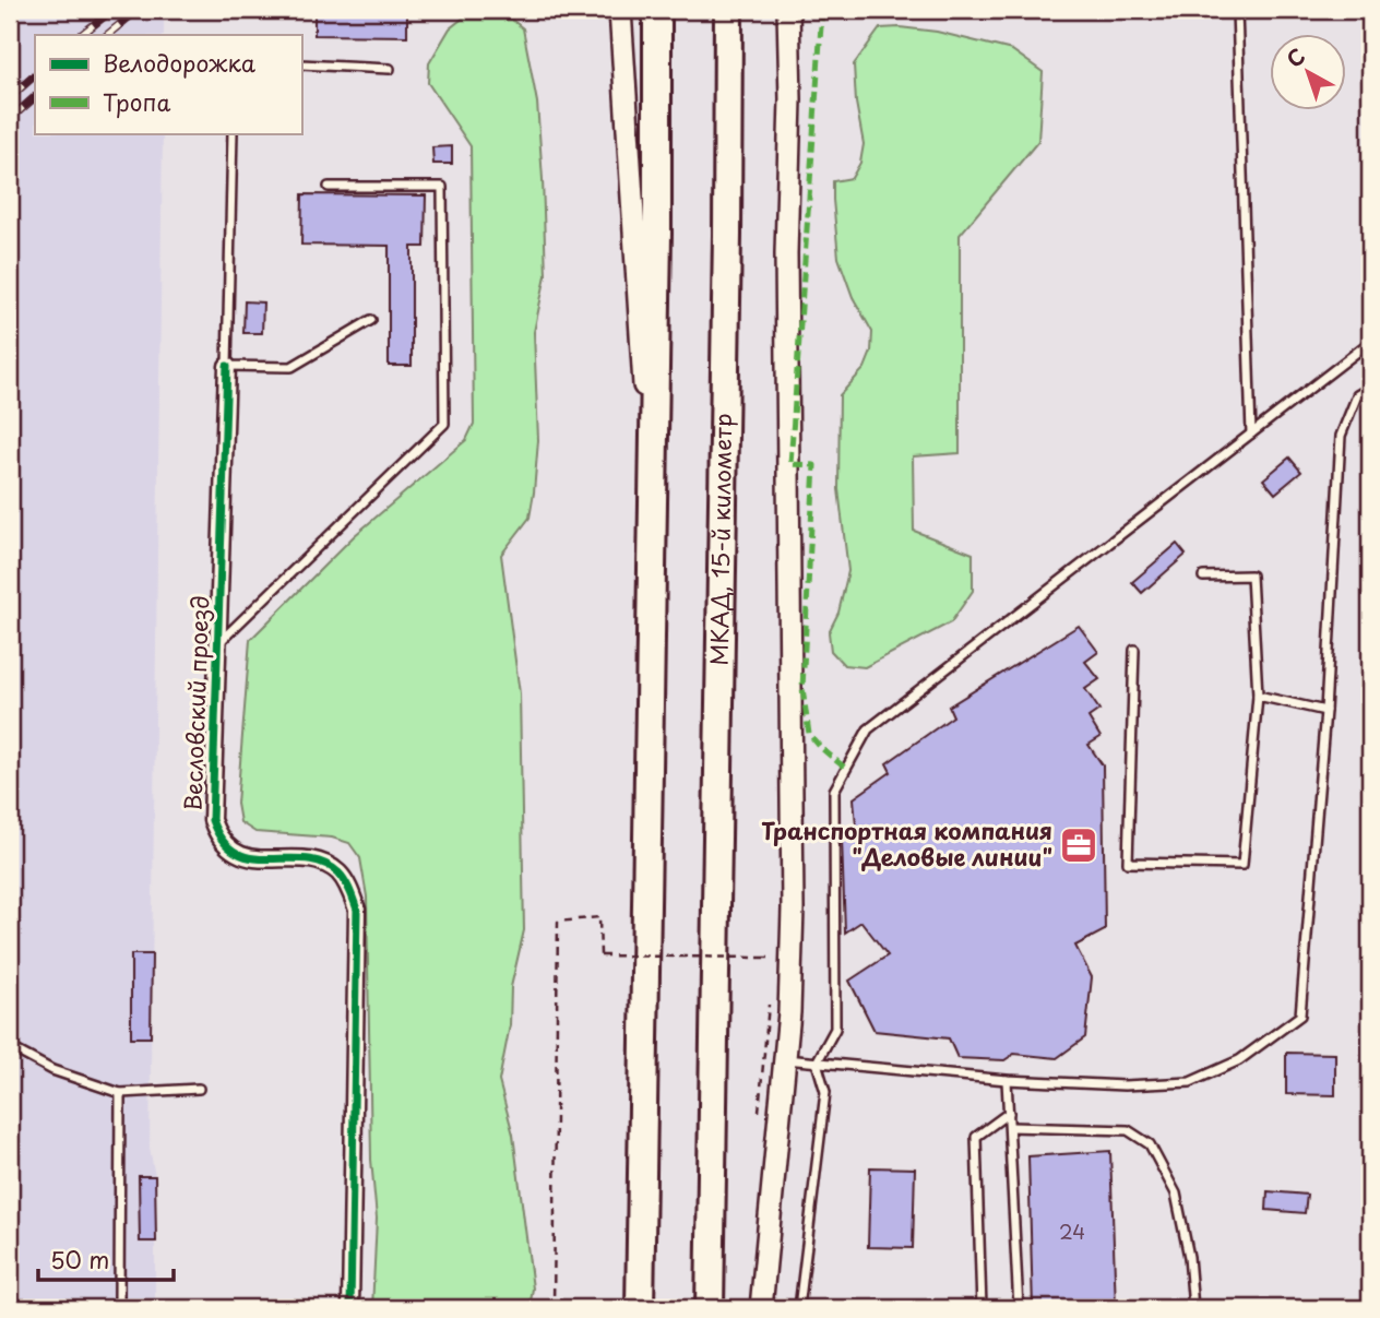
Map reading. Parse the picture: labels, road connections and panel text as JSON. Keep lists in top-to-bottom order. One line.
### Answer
{"streets":{"highway":["МКАД, 15-й километр"],"street":["Весловский проезд"]},"places":{"office":["Транспортная компания \"Деловые линии\""]},"house_numbers":["24"],"legend":["Велодорожка","Тропа"],"scale_bar":"50 m","north":"top left"}
